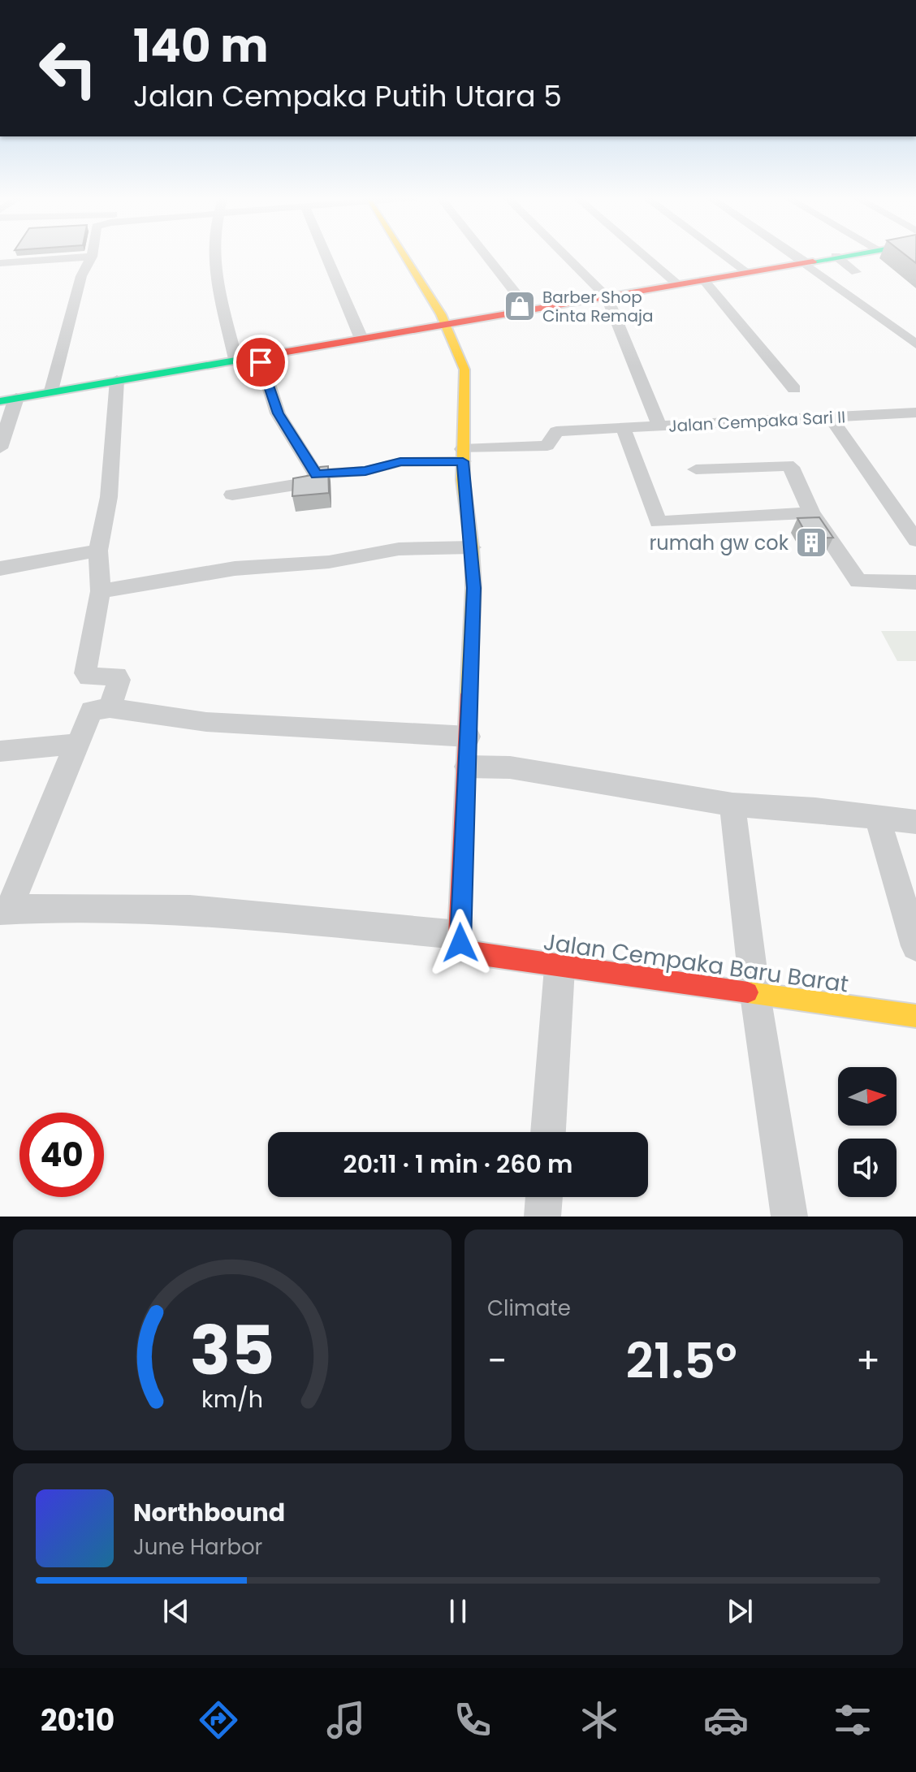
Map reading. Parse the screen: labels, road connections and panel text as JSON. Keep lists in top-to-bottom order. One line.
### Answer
{"streets":{"street":["Jalan Cempaka Sari II","Jalan Cempaka Baru Barat"]},"places":{"shop":["Barber Shop Cinta Remaja"],"building":["rumah gw cok"]},"north":"right","page":{"turn":["140 m","Jalan Cempaka Putih Utara 5"],"limit":"40","trip":"20:11 · 1 min · 260 m","tile":"Climate","heat":["−","21.5°","+"],"song":["Northbound","June Harbor"],"tabs":"20:10","gauge":["35","km/h"]}}
